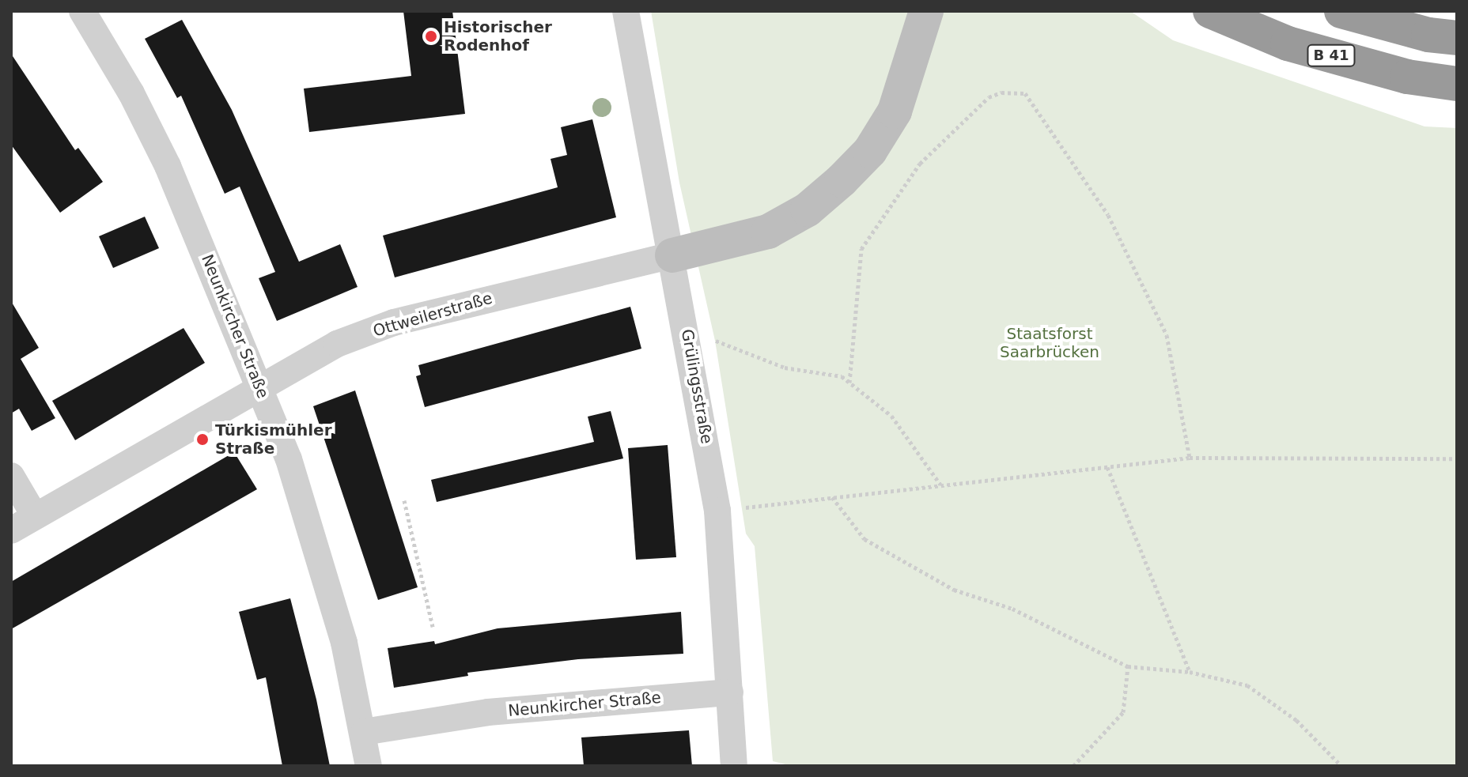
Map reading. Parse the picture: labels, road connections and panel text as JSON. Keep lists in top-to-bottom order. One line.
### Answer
{"streets":{"highway":["B 41"],"street":["Ottweilerstraße","Neunkircher Straße","Grülingsstraße"]},"crossings":[["Ottweilerstraße","Neunkircher Straße"],["Ottweilerstraße","Grülingsstraße"],["Neunkircher Straße","Grülingsstraße"]],"parks":["Staatsforst Saarbrücken"],"places":["Historischer Rodenhof","Türkismühler Straße"]}
